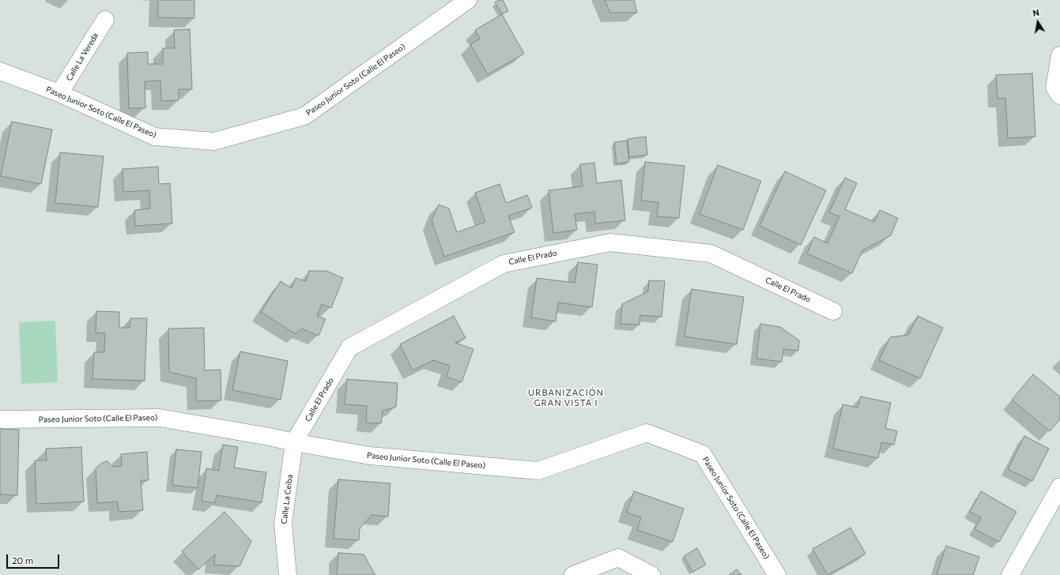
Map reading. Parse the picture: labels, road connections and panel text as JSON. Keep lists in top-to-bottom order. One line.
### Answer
{"streets":{"street":["Calle La Vereda","Paseo Junior Soto (Calle El Paseo)","Calle El Prado","Calle La Ceiba"]},"crossings":[["Calle La Vereda","Paseo Junior Soto (Calle El Paseo)"],["Paseo Junior Soto (Calle El Paseo)","Calle El Prado"],["Paseo Junior Soto (Calle El Paseo)","Calle La Ceiba"],["Calle El Prado","Calle La Ceiba"]],"districts":["URBANIZACIÓN GRAN VISTA I"],"scale_bar":"20 m","north":"top"}
